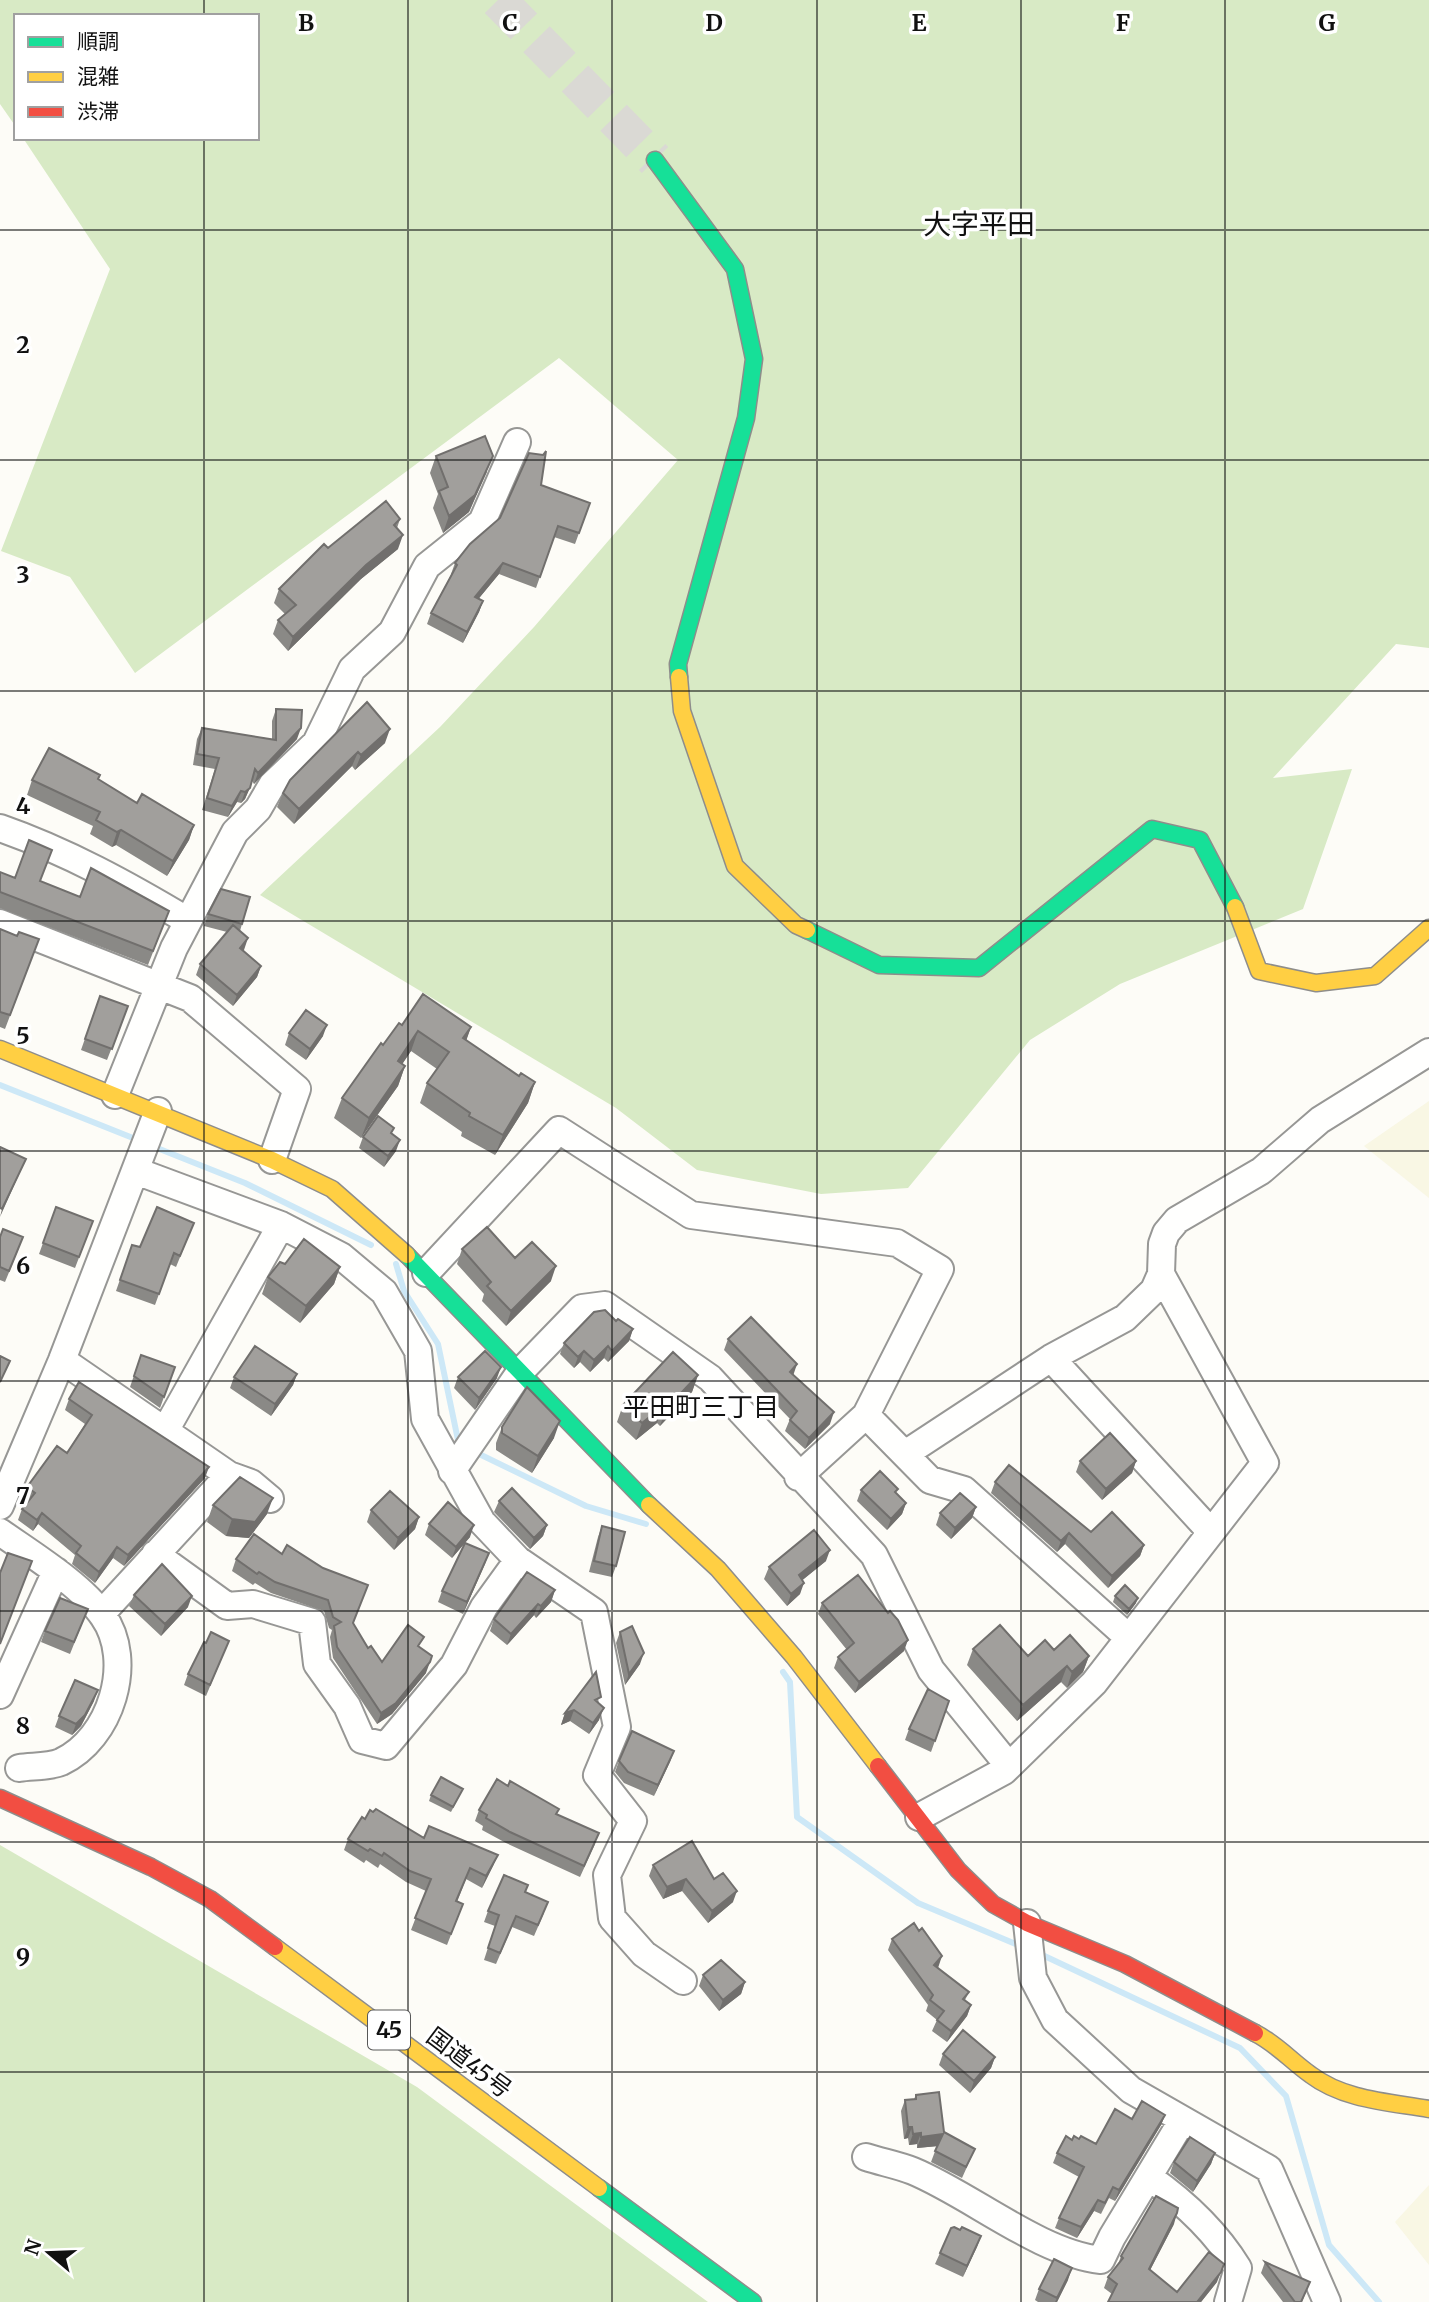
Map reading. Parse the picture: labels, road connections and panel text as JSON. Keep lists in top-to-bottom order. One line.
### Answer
{"streets":{"main road":["45","国道45号"]},"districts":["大字平田","平田町三丁目"],"legend":["順調","混雑","渋滞"],"north":"left","grid":{"columns":["B","C","D","E","F","G"],"rows":["2","3","4","5","6","7","8","9"]}}
